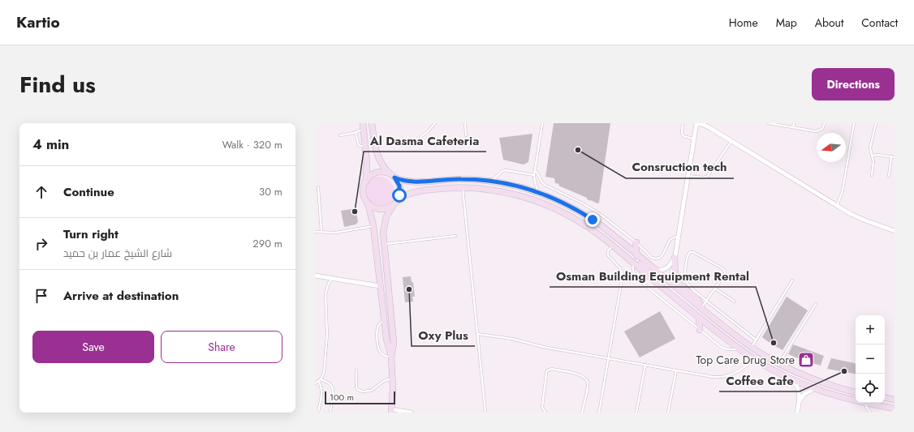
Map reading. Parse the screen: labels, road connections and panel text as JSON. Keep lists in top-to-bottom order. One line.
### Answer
{"places":{"other":["Consruction tech","Al Dasma Cafeteria","Oxy Plus","Osman Building Equipment Rental","Coffee Cafe"],"shop":["Top Care Drug Store"]},"scale_bar":"100 m","north":"left","page":{"header":"Kartio","nav":["Home","Map","About","Contact"],"title":"Find us","buttons":["Directions",["Save","Share"]],"heading":["4 min","Walk · 320 m"],"list":[["Continue","30 m"],["Turn right","شارع الشيخ عمار بن حميد","290 m"],"Arrive at destination"],"map_buttons":["+","−"],"scale":"100 m"}}
